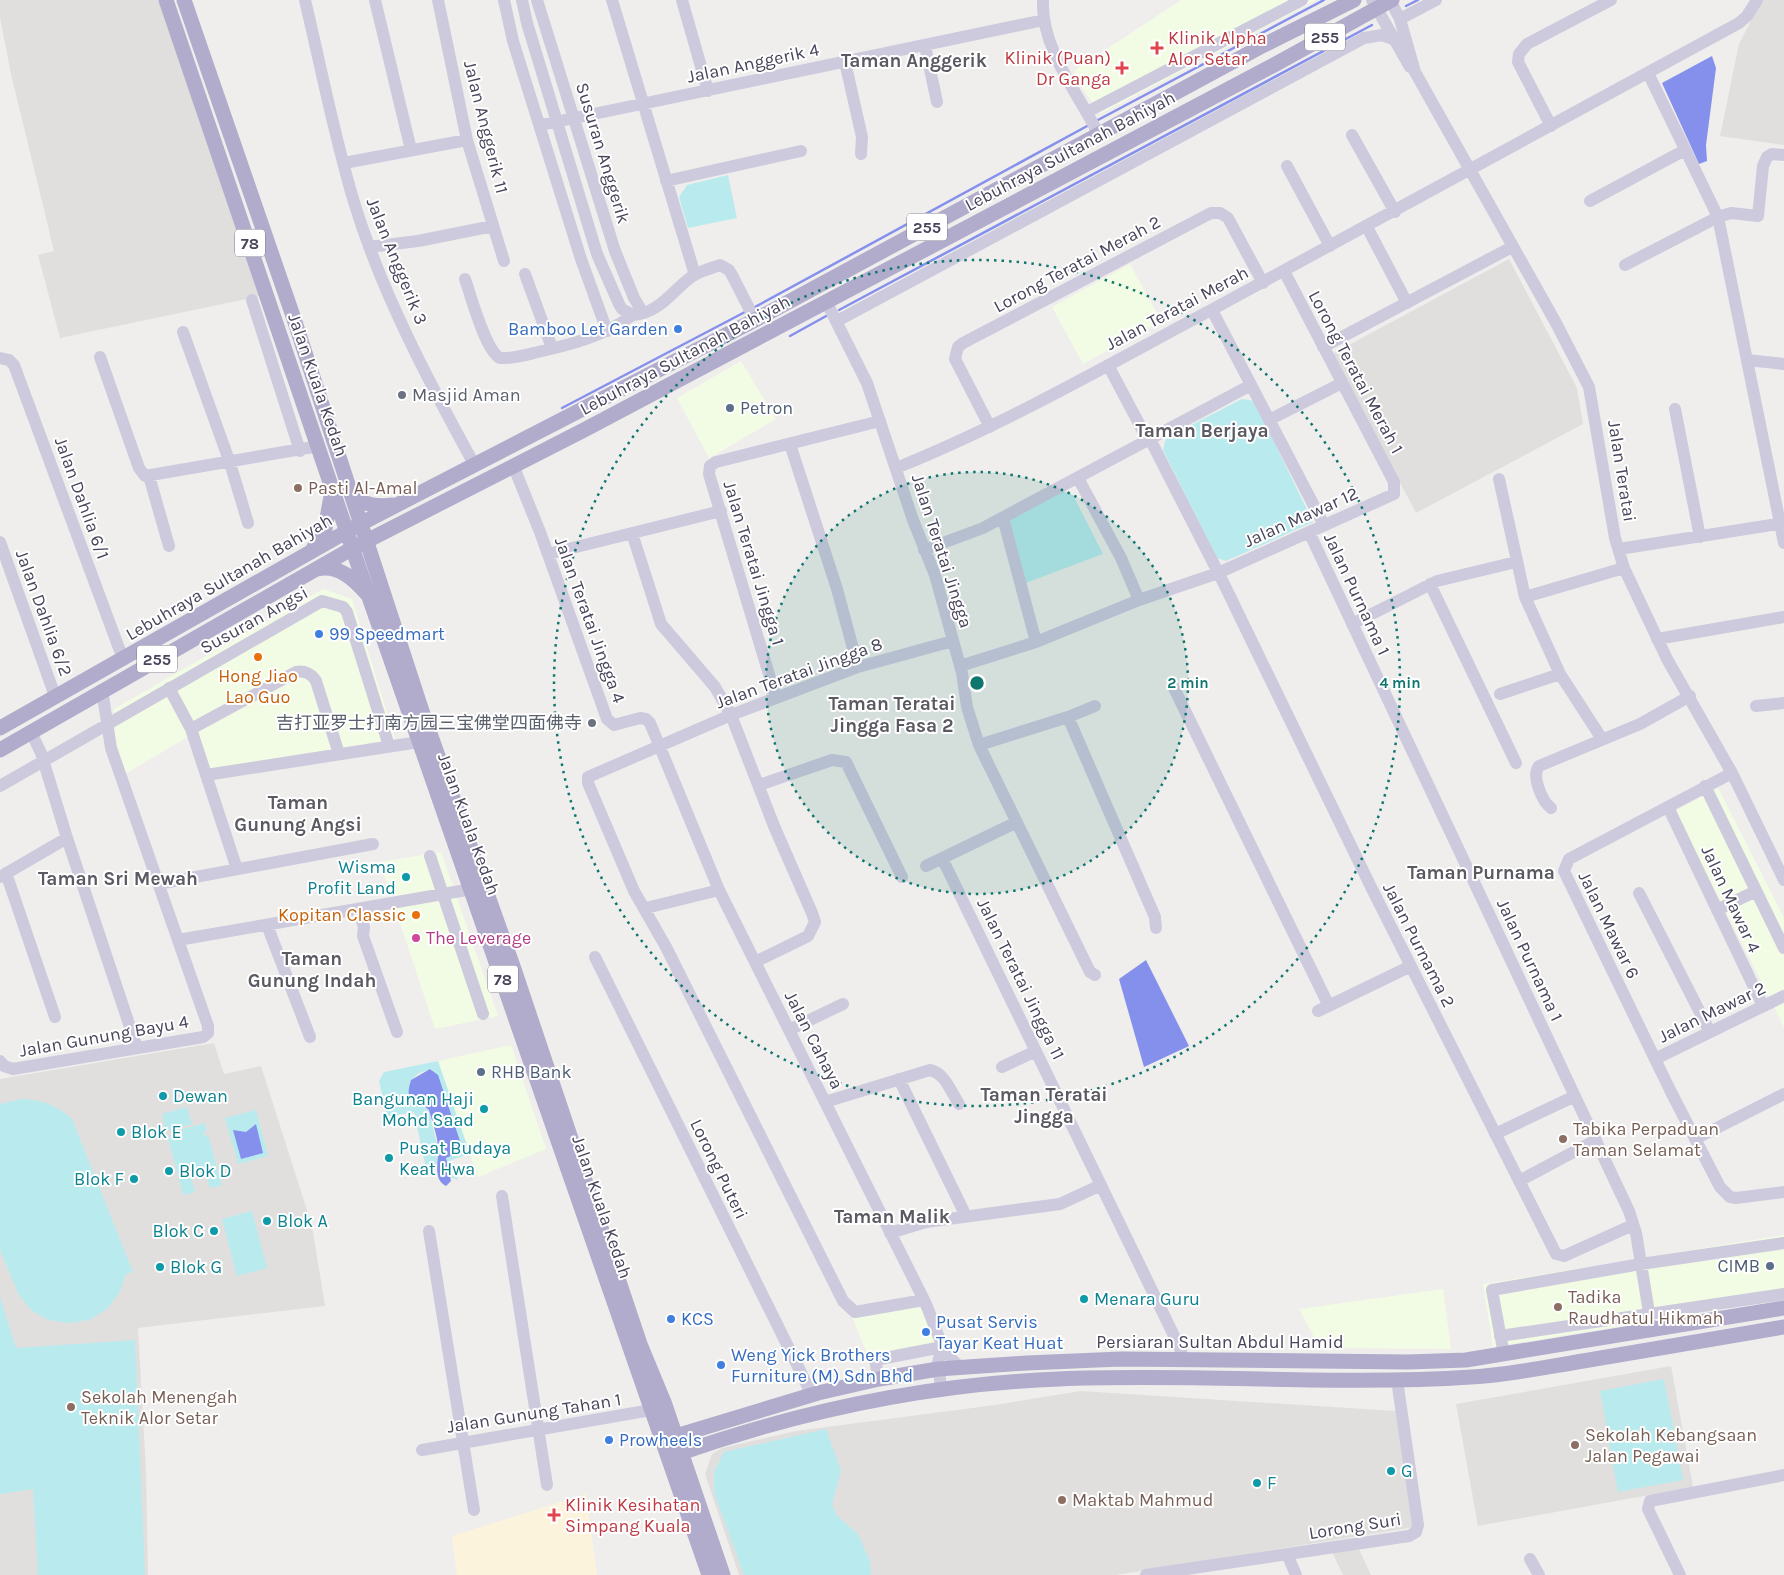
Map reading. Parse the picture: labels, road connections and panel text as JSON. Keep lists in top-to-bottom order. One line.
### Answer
{"streets":{"main road":["255","Lebuhraya Sultanah Bahiyah","78","Jalan Kuala Kedah","Persiaran Sultan Abdul Hamid"],"street":["Jalan Anggerik 4","Jalan Anggerik 11","Susuran Anggerik","Jalan Anggerik 3","Lorong Teratai Merah 2","Jalan Teratai Merah","Lorong Teratai Merah 1","Jalan Teratai","Jalan Dahlia 6/1","Jalan Mawar 12","Jalan Teratai Jingga","Jalan Teratai Jingga 1","Jalan Purnama 1","Jalan Dahlia 6/2","Susuran Angsi","Jalan Teratai Jingga 4","Jalan Teratai Jingga 8","Jalan Mawar 4","Jalan Mawar 6","Jalan Purnama 2","Jalan Teratai Jingga 11","Jalan Mawar 2","Jalan Gunung Bayu 4","Jalan Cahaya","Lorong Puteri","Jalan Gunung Tahan 1","Lorong Suri"]},"crossings":[["Jalan Anggerik 4","Susuran Anggerik"],["Lebuhraya Sultanah Bahiyah","Jalan Anggerik 3"],["Lebuhraya Sultanah Bahiyah","Jalan Kuala Kedah"],["Lebuhraya Sultanah Bahiyah","Jalan Teratai"],["Lebuhraya Sultanah Bahiyah","Jalan Dahlia 6/1"],["Lebuhraya Sultanah Bahiyah","Jalan Teratai Jingga"],["Lebuhraya Sultanah Bahiyah","Jalan Dahlia 6/2"],["Lebuhraya Sultanah Bahiyah","Jalan Teratai Jingga 4"],["Lorong Teratai Merah 2","Jalan Teratai Merah"],["Jalan Teratai Merah","Lorong Teratai Merah 1"],["Jalan Teratai Merah","Jalan Teratai"],["Jalan Teratai Merah","Jalan Teratai Jingga"],["Jalan Teratai Merah","Jalan Purnama 2"],["Lorong Teratai Merah 1","Jalan Mawar 12"],["Jalan Kuala Kedah","Persiaran Sultan Abdul Hamid"],["Jalan Kuala Kedah","Jalan Gunung Tahan 1"],["Jalan Teratai","Jalan Mawar 6"],["Jalan Mawar 12","Jalan Teratai Jingga"],["Jalan Mawar 12","Jalan Purnama 1"],["Jalan Mawar 12","Jalan Purnama 2"],["Jalan Teratai Jingga","Jalan Teratai Jingga 8"],["Jalan Teratai Jingga 1","Jalan Teratai Jingga 8"],["Jalan Purnama 1","Jalan Purnama 2"],["Jalan Purnama 1","Persiaran Sultan Abdul Hamid"],["Jalan Teratai Jingga 4","Jalan Teratai Jingga 8"],["Jalan Teratai Jingga 4","Jalan Cahaya"],["Jalan Teratai Jingga 8","Jalan Cahaya"],["Jalan Mawar 4","Jalan Mawar 6"],["Jalan Mawar 4","Jalan Mawar 2"],["Jalan Mawar 6","Jalan Mawar 2"],["Jalan Teratai Jingga 11","Persiaran Sultan Abdul Hamid"],["Jalan Cahaya","Persiaran Sultan Abdul Hamid"],["Lorong Puteri","Persiaran Sultan Abdul Hamid"],["Persiaran Sultan Abdul Hamid","Lorong Suri"]],"districts":["Taman Anggerik","Taman Berjaya","Taman Teratai Jingga Fasa 2","Taman Gunung Angsi","Taman Purnama","Taman Sri Mewah","Taman Gunung Indah","Taman Teratai Jingga","Taman Malik"],"places":{"health":["Klinik Alpha Alor Setar","Klinik (Puan) Dr Ganga","Klinik Kesihatan Simpang Kuala"],"other":["Bamboo Let Garden","Masjid Aman","Petron","Pasti Al-Amal","99 Speedmart","Hong Jiao Lao Guo","吉打亚罗士打南方园三宝佛堂四面佛寺","Wisma Profit Land","Kopitan Classic","The Leverage","RHB Bank","Dewan","Bangunan Haji Mohd Saad","Blok E","Tabika Perpaduan Taman Selamat","Pusat Budaya Keat Hwa","Blok D","Blok F","Blok A","Blok C","CIMB","Blok G","Menara Guru","Tadika Raudhatul Hikmah","KCS","Pusat Servis Tayar Keat Huat","Weng Yick Brothers Furniture (M) Sdn Bhd","Sekolah Menengah Teknik Alor Setar","Prowheels","Sekolah Kebangsaan Jalan Pegawai","G","F","Maktab Mahmud"]},"rings":["2 min","4 min"]}
